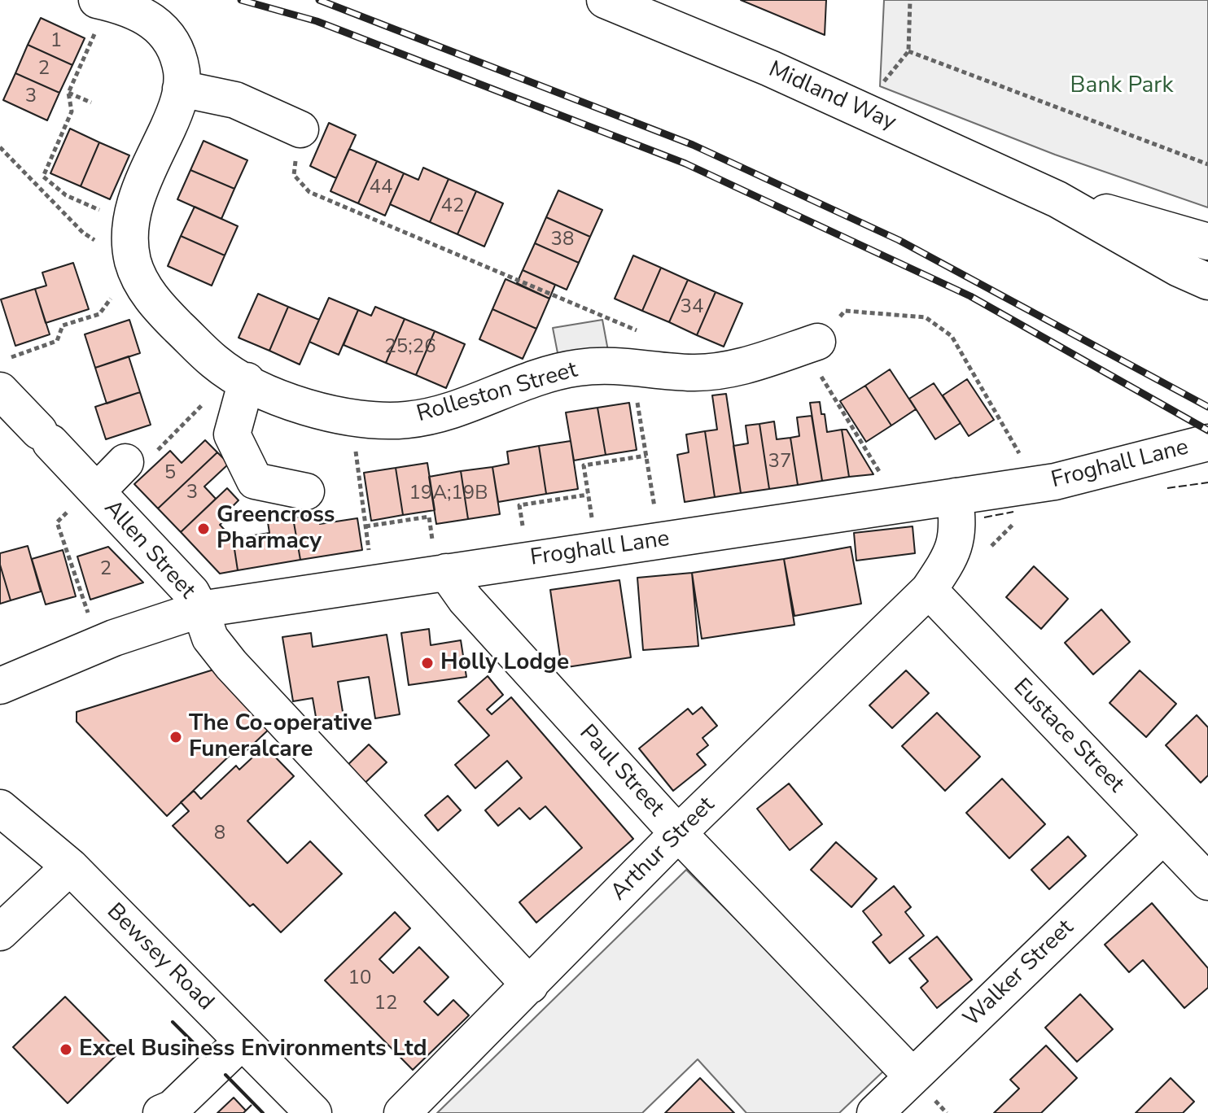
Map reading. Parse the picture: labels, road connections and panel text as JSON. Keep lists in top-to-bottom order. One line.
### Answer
{"streets":{"main road":["Midland Way","Rolleston Street","Froghall Lane","Allen Street","Eustace Street","Paul Street","Arthur Street","Bewsey Road","Walker Street"]},"crossings":[["Froghall Lane","Allen Street"],["Froghall Lane","Paul Street"],["Froghall Lane","Arthur Street"],["Allen Street","Arthur Street"],["Eustace Street","Arthur Street"],["Eustace Street","Walker Street"],["Paul Street","Arthur Street"],["Paul Street","Walker Street"]],"parks":["Bank Park"],"places":["Greencross Pharmacy","Holly Lodge","The Co-operative Funeralcare","Excel Business Environments Ltd"],"house_numbers":["1","2","3","44","42","38","34","25;26","37","5","3","19A;19B","2","8","10","12"]}
